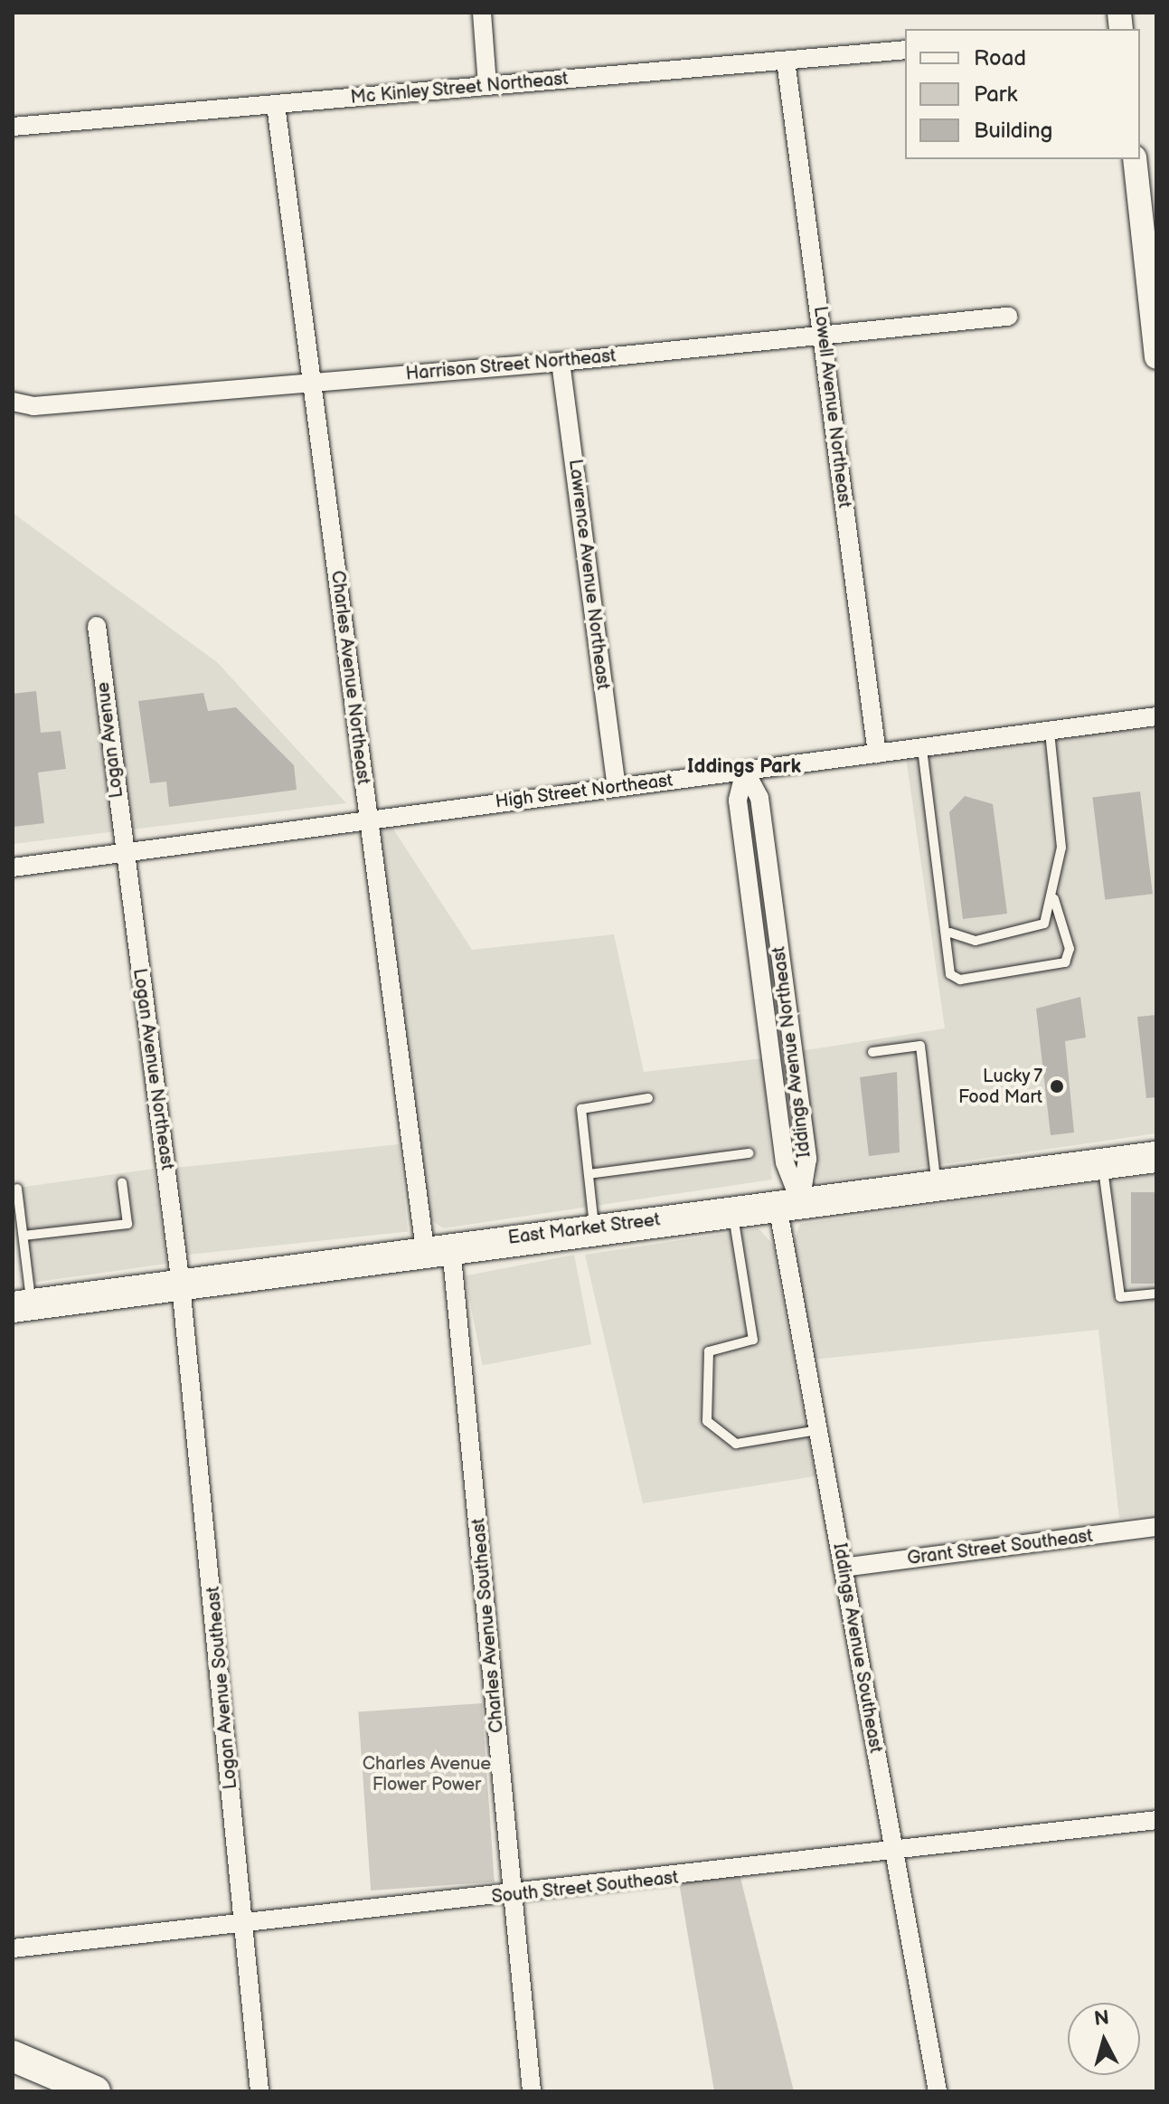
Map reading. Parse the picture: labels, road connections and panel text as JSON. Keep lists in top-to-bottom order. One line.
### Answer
{"streets":{"main road":["East Market Street"],"street":["Mc Kinley Street Northeast","Harrison Street Northeast","Lowell Avenue Northeast","Lawrence Avenue Northeast","Charles Avenue Northeast","Logan Avenue","High Street Northeast","Iddings Avenue Northeast","Logan Avenue Northeast","Grant Street Southeast","Charles Avenue Southeast","Iddings Avenue Southeast","Logan Avenue Southeast","South Street Southeast"]},"crossings":[["Mc Kinley Street Northeast","Lowell Avenue Northeast"],["Mc Kinley Street Northeast","Charles Avenue Northeast"],["Harrison Street Northeast","Lowell Avenue Northeast"],["Harrison Street Northeast","Lawrence Avenue Northeast"],["Harrison Street Northeast","Charles Avenue Northeast"],["Lowell Avenue Northeast","High Street Northeast"],["Lawrence Avenue Northeast","High Street Northeast"],["Charles Avenue Northeast","High Street Northeast"],["Charles Avenue Northeast","East Market Street"],["Charles Avenue Northeast","Charles Avenue Southeast"],["Logan Avenue","High Street Northeast"],["Logan Avenue","Logan Avenue Northeast"],["High Street Northeast","Iddings Avenue Northeast"],["High Street Northeast","Logan Avenue Northeast"],["Iddings Avenue Northeast","East Market Street"],["Iddings Avenue Northeast","Iddings Avenue Southeast"],["Logan Avenue Northeast","East Market Street"],["Logan Avenue Northeast","Logan Avenue Southeast"],["East Market Street","Charles Avenue Southeast"],["East Market Street","Iddings Avenue Southeast"],["East Market Street","Logan Avenue Southeast"],["Grant Street Southeast","Iddings Avenue Southeast"],["Charles Avenue Southeast","South Street Southeast"],["Iddings Avenue Southeast","South Street Southeast"],["Logan Avenue Southeast","South Street Southeast"]],"districts":["Iddings Park"],"parks":["Charles Avenue Flower Power"],"places":["Lucky 7 Food Mart"],"legend":["Road","Park","Building"],"north":"top"}
